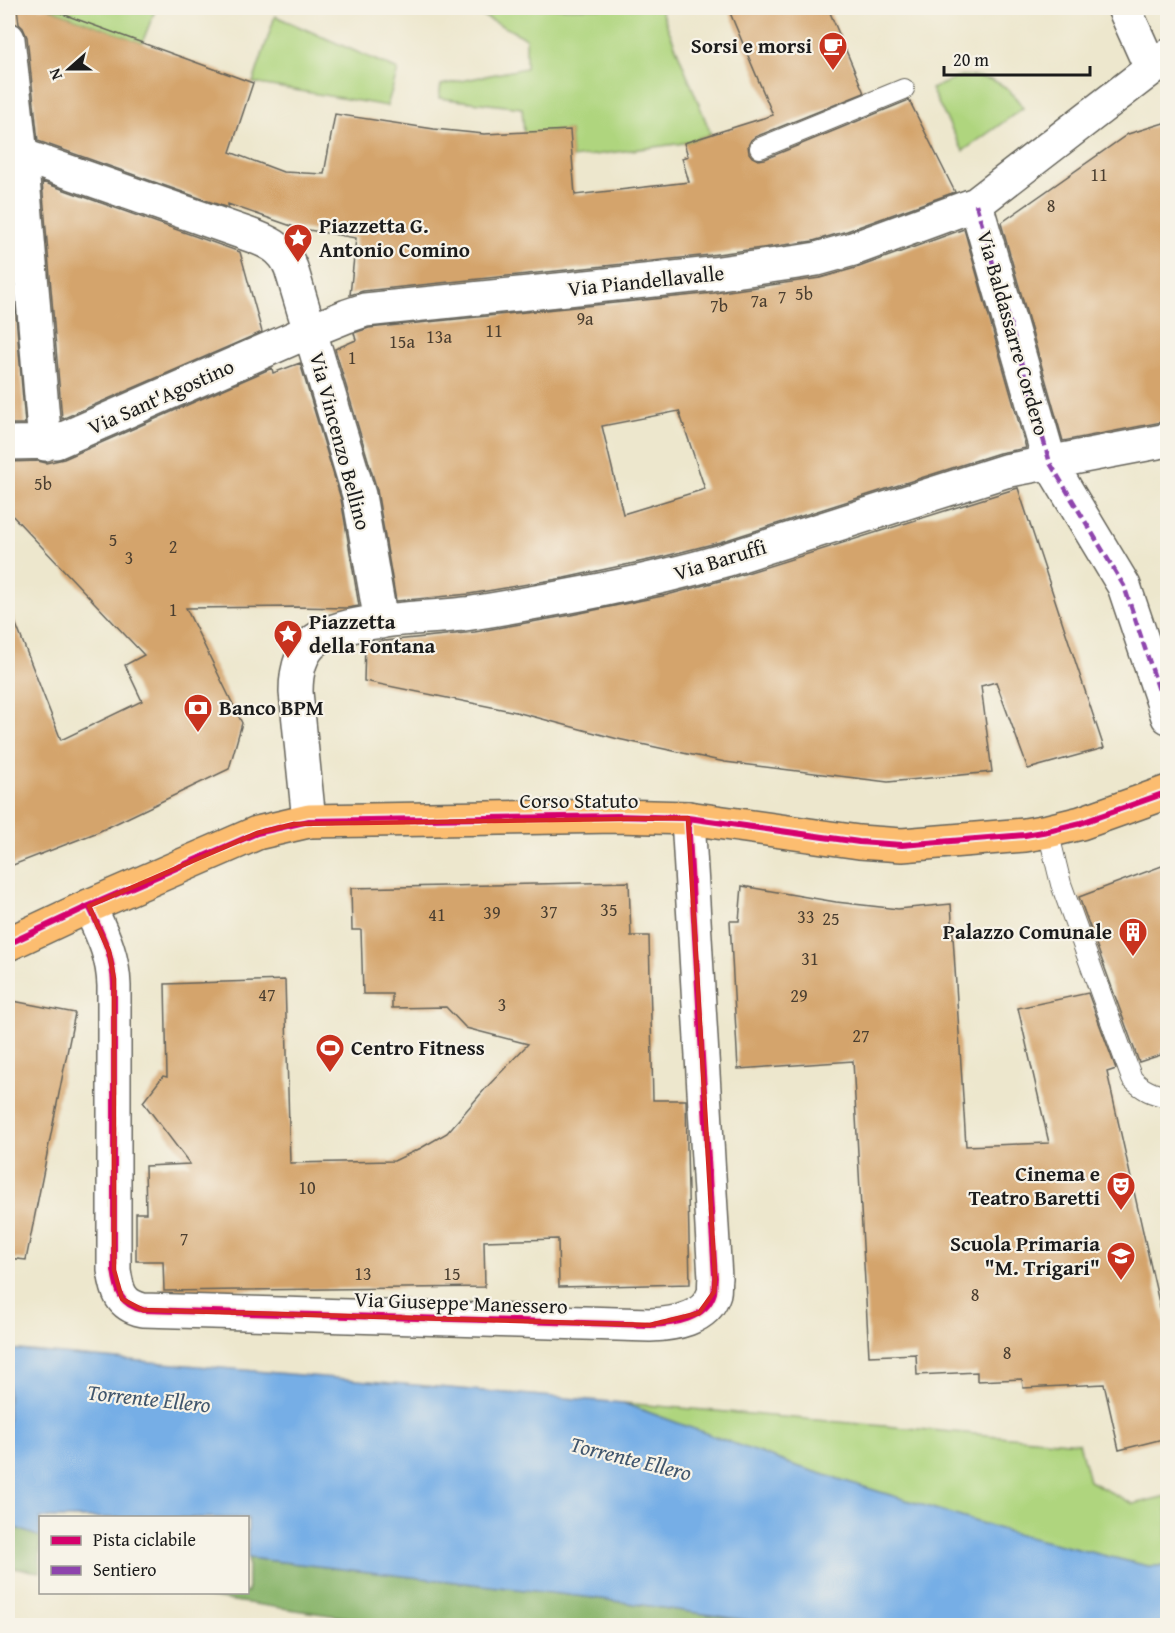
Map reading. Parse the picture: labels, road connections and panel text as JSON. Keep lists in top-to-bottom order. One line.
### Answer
{"streets":{"main road":["Corso Statuto"],"street":["Via Piandellavalle","Via Baldassarre Cordero","Via Sant'Agostino","Via Vincenzo Bellino","Via Baruffi","Via Giuseppe Manessero"]},"crossings":[["Via Piandellavalle","Via Baldassarre Cordero"],["Via Piandellavalle","Via Sant'Agostino"],["Via Piandellavalle","Via Vincenzo Bellino"],["Via Baldassarre Cordero","Via Baruffi"],["Via Sant'Agostino","Via Vincenzo Bellino"],["Via Vincenzo Bellino","Via Baruffi"],["Corso Statuto","Via Giuseppe Manessero"]],"water":["Torrente Ellero"],"places":{"cafe":["Sorsi e morsi"],"place":["Piazzetta G. Antonio Comino","Piazzetta della Fontana"],"bank":["Banco BPM"],"building":["Palazzo Comunale"],"sports":["Centro Fitness"],"theatre":["Cinema e Teatro Baretti"],"school or university":["Scuola Primaria \"M. Trigari\""]},"house_numbers":["11","8","5b","7","7a","7b","9a","11","13a","15a","1","5b","5","2","3","1","35","37","39","41","33","25","31","47","29","3","27","10","7","13","15","8","8"],"legend":["Pista ciclabile","Sentiero"],"scale_bar":"20 m","north":"left"}
